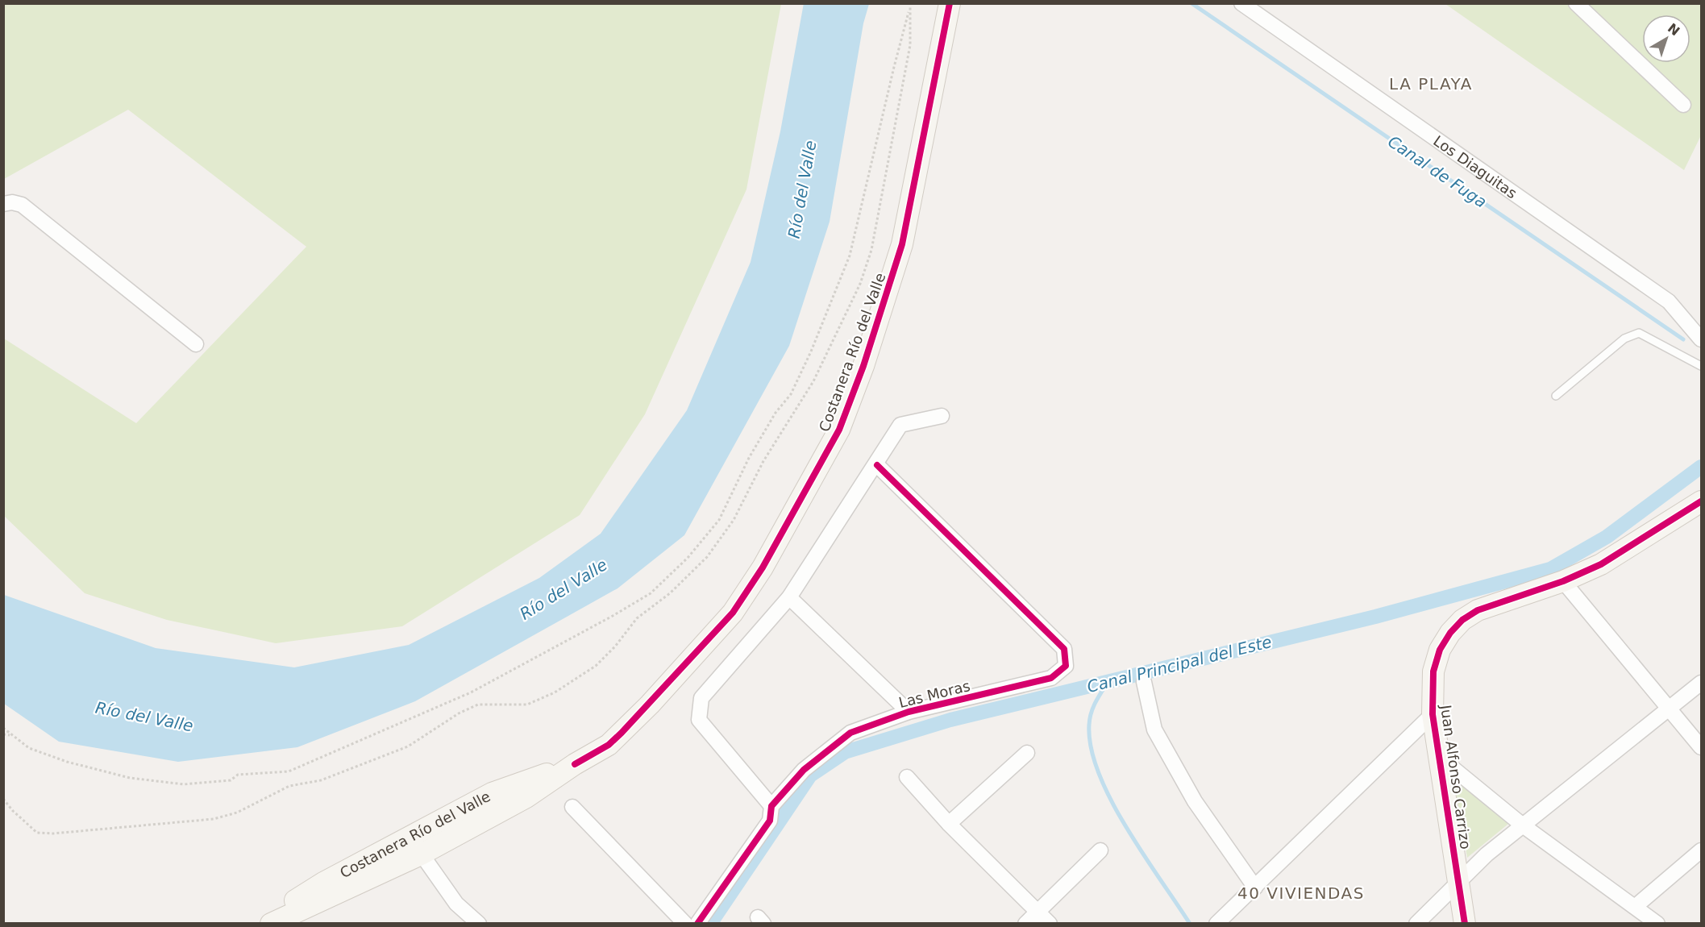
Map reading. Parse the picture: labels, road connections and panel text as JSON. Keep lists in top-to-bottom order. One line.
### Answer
{"streets":{"main road":["Costanera Río del Valle","Juan Alfonso Carrizo"],"street":["Los Diaguitas","Las Moras"]},"districts":["LA PLAYA","40 VIVIENDAS"],"water":["Canal de Fuga","Río del Valle","Canal Principal del Este"],"north":"top right"}
